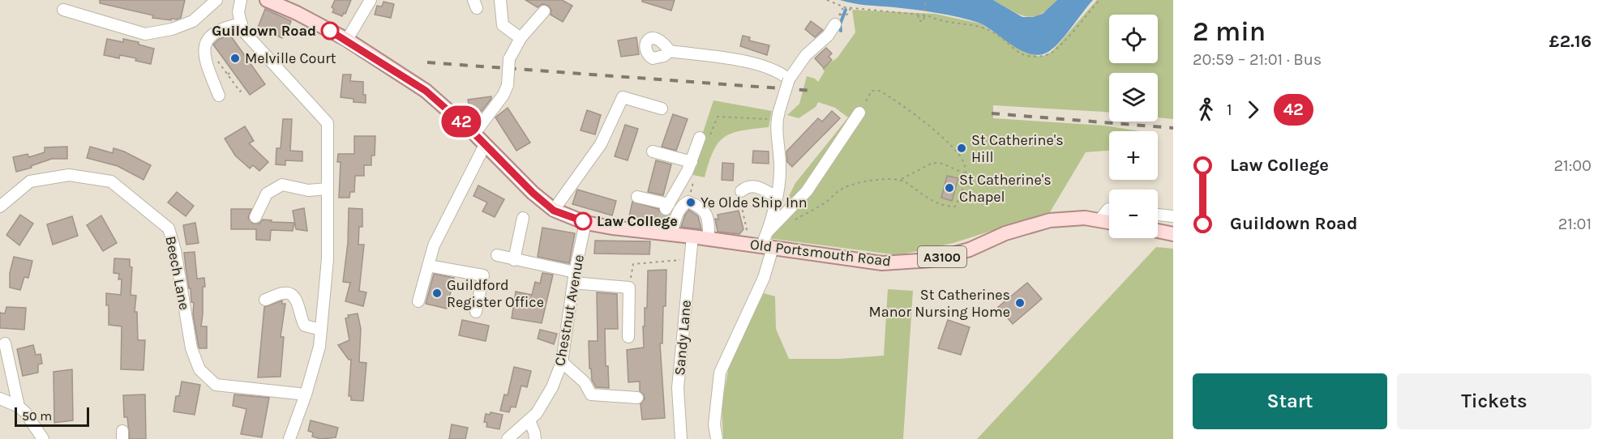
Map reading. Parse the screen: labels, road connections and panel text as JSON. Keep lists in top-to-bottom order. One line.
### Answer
{"streets":{"main road":["Old Portsmouth Road","A3100"],"street":["Beech Lane","Chestnut Avenue","Sandy Lane"]},"crossings":[["Old Portsmouth Road","A3100"],["Old Portsmouth Road","Sandy Lane"],["A3100","Chestnut Avenue"],["A3100","Sandy Lane"]],"places":["Guildown Road","Melville Court","St Catherine's Hill","St Catherine's Chapel","Ye Olde Ship Inn","Law College","Guildford Register Office","St Catherines Manor Nursing Home"],"lines":["bus line 42"],"scale_bar":"50 m","page":{"on_map":"42","heading":["2 min","20:59 – 21:01 · Bus","£2.16"],"map_buttons":["+","−"],"legs":["1","42"],"list":[{"name":"Law College","value":"21:00"},{"name":"Guildown Road","value":"21:01"}],"buttons":["Start","Tickets"],"scale":"50 m"}}
